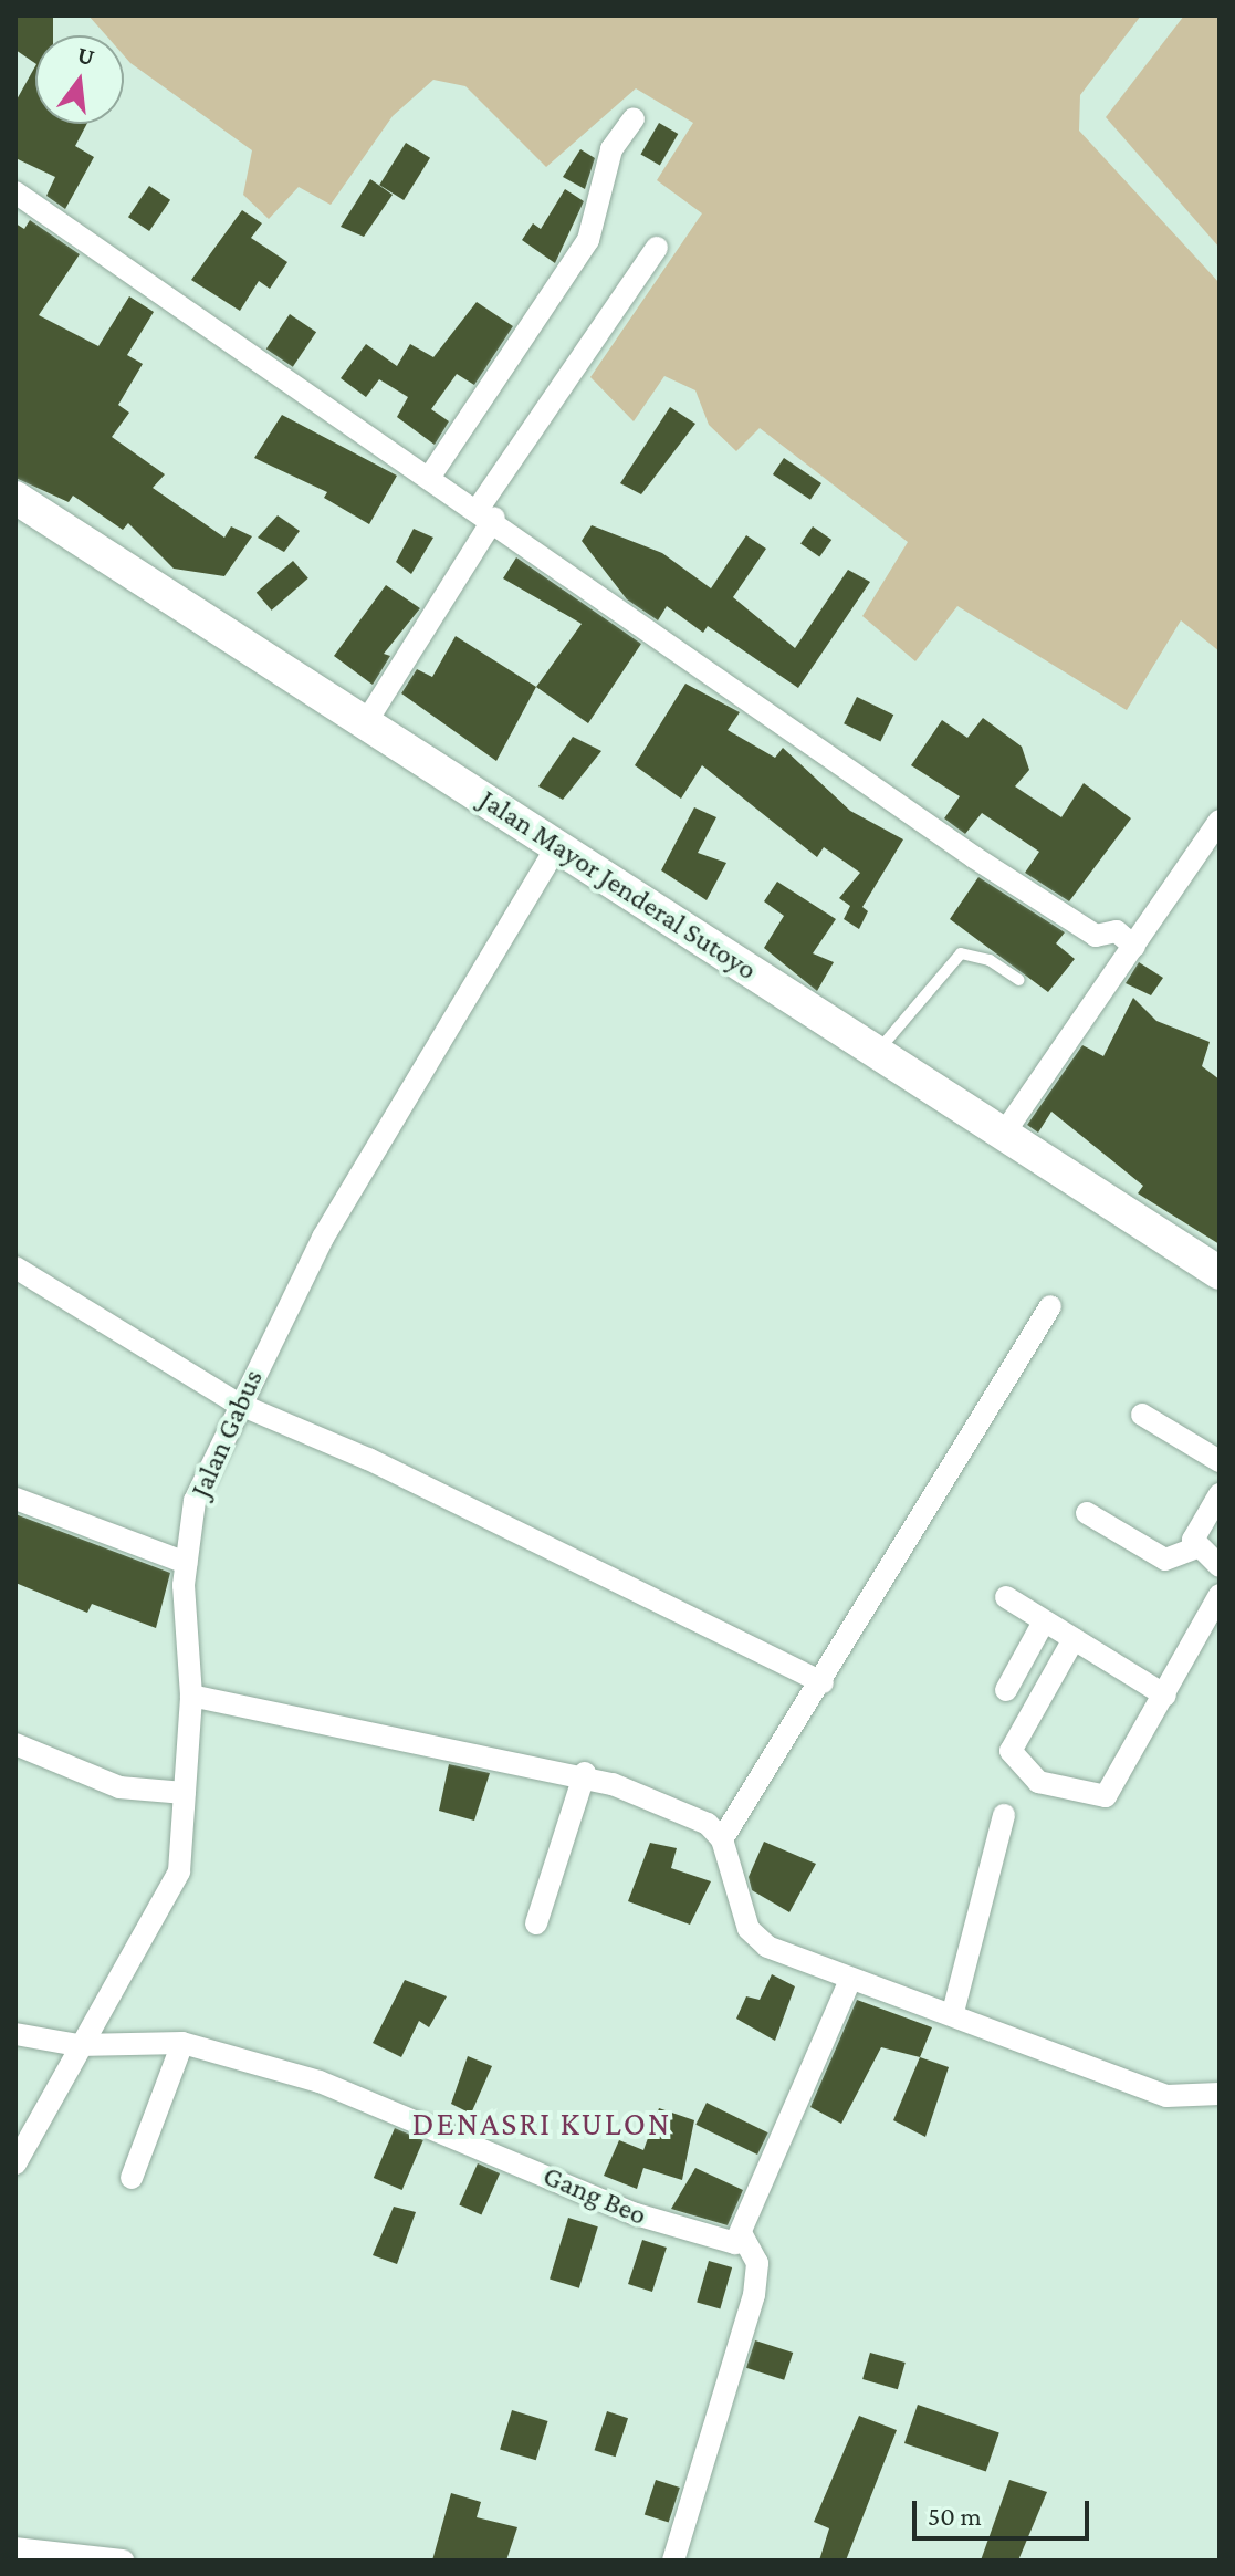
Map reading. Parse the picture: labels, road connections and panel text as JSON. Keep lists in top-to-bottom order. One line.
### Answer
{"streets":{"main road":["Jalan Mayor Jenderal Sutoyo"],"street":["Jalan Gabus","Gang Beo"]},"crossings":[["Jalan Mayor Jenderal Sutoyo","Jalan Gabus"],["Jalan Gabus","Gang Beo"]],"districts":["DENASRI KULON"],"scale_bar":"50 m","north":"top"}
